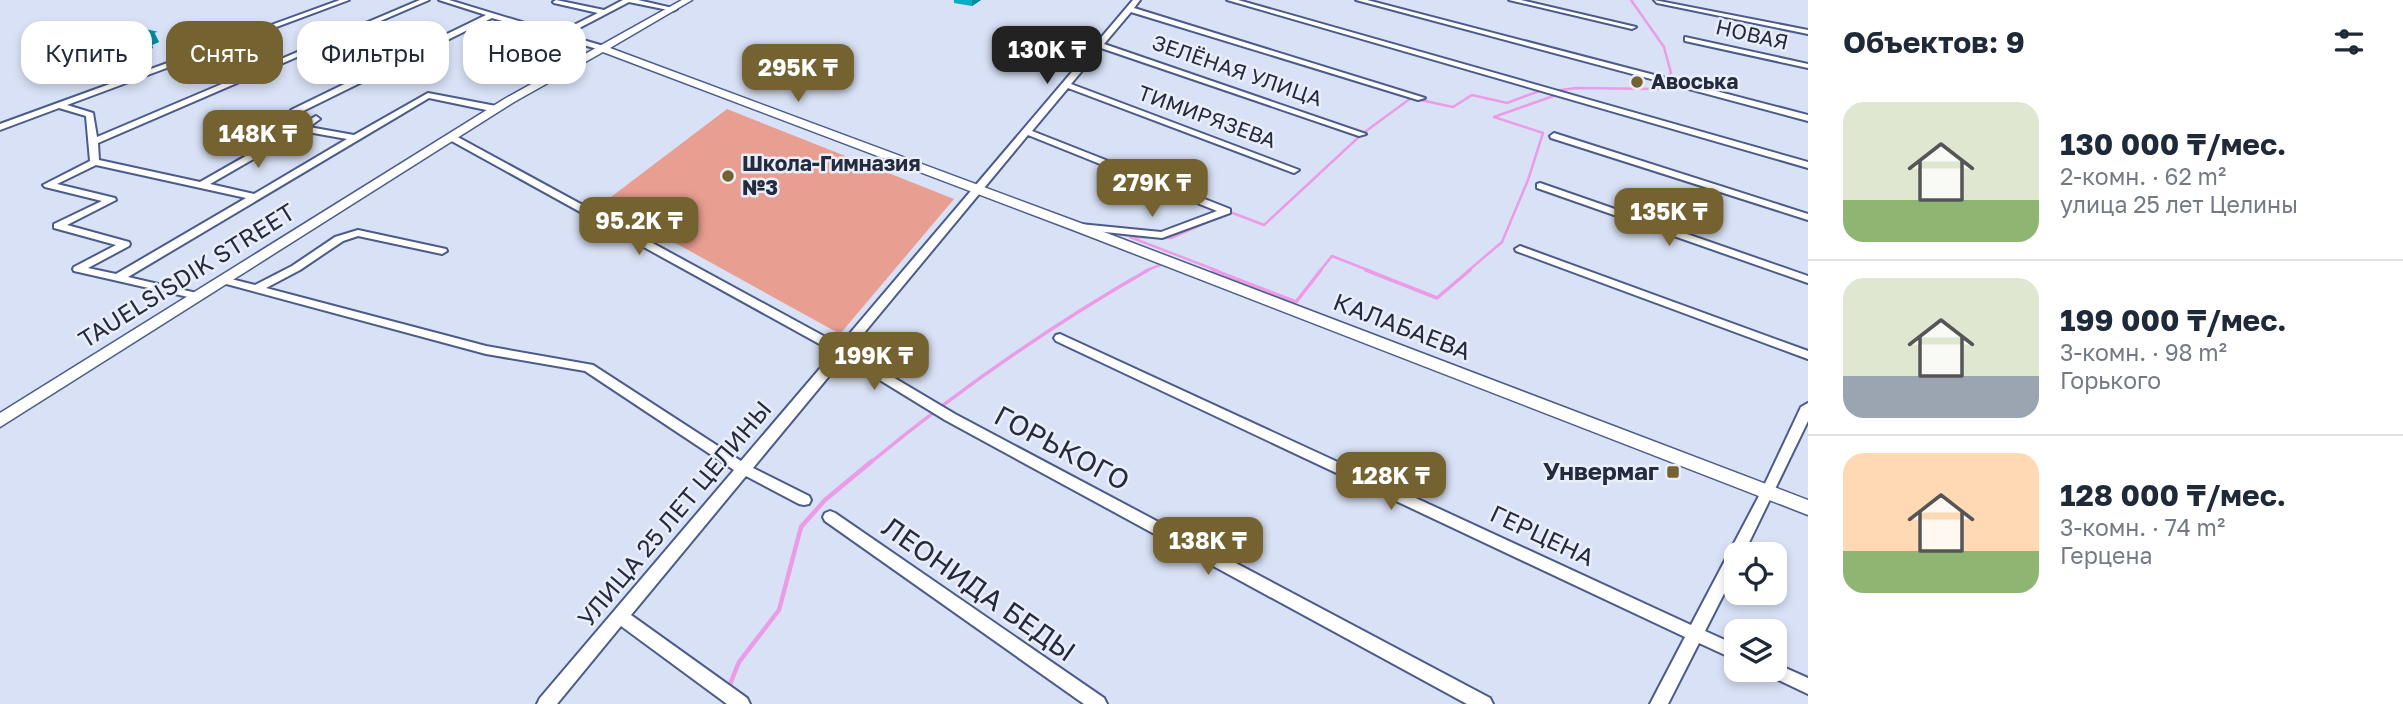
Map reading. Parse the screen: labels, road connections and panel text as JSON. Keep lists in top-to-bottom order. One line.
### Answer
{"streets":{"street":["НОВАЯ","ЗЕЛЁНАЯ УЛИЦА","ТИМИРЯЗЕВА","TAUELSISDIK STREET","КАЛАБАЕВА","ГОРЬКОГО","УЛИЦА 25 ЛЕТ ЦЕЛИНЫ","ГЕРЦЕНА","ЛЕОНИДА БЕДЫ"]},"crossings":[["ЗЕЛЁНАЯ УЛИЦА","УЛИЦА 25 ЛЕТ ЦЕЛИНЫ"],["ТИМИРЯЗЕВА","УЛИЦА 25 ЛЕТ ЦЕЛИНЫ"],["TAUELSISDIK STREET","КАЛАБАЕВА"],["TAUELSISDIK STREET","ГОРЬКОГО"],["КАЛАБАЕВА","УЛИЦА 25 ЛЕТ ЦЕЛИНЫ"],["ГОРЬКОГО","УЛИЦА 25 ЛЕТ ЦЕЛИНЫ"]],"places":{"other":["Авоська","Школа-Гимназия №3"],"transit":["Унвермаг"]},"page":{"heading":"Объектов: 9","chip":["Купить","Снять","Фильтры","Новое"],"price":["130K ₸","295K ₸","148K ₸","279K ₸","135K ₸","95.2K ₸","199K ₸","128K ₸","138K ₸"],"list":[{"name":"130 000 ₸/мес.","note":"2-комн. · 62 m² · улица 25 лет Целины"},{"name":"199 000 ₸/мес.","note":"3-комн. · 98 m² · Горького"},{"name":"128 000 ₸/мес.","note":"3-комн. · 74 m² · Герцена"}]}}
